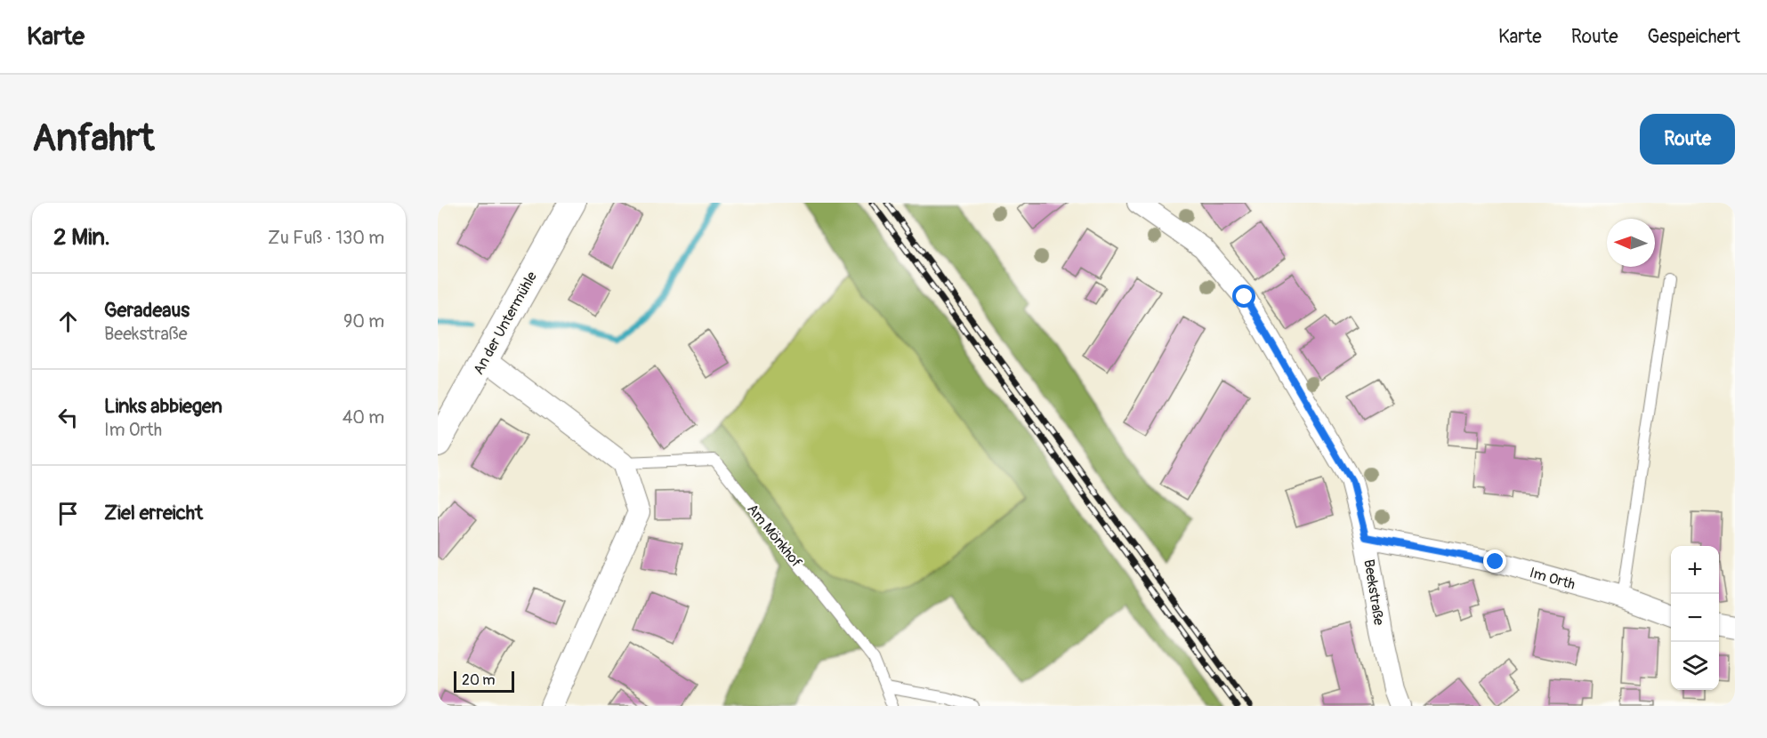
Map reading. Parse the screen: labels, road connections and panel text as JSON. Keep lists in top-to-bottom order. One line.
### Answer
{"streets":{"street":["An der Untermühle","Im Orth","Beekstraße"],"lane":["Am Mönkhof"]},"crossings":[["Im Orth","Beekstraße"]],"scale_bar":"20 m","north":"left","page":{"header":"Karte","nav":["Karte","Route","Gespeichert"],"buttons":"Route","title":"Anfahrt","heading":["2 Min.","Zu Fuß · 130 m"],"list":[["Geradeaus","Beekstraße","90 m"],["Links abbiegen","Im Orth","40 m"],"Ziel erreicht"],"map_buttons":["+","−"],"scale":"20 m"}}
